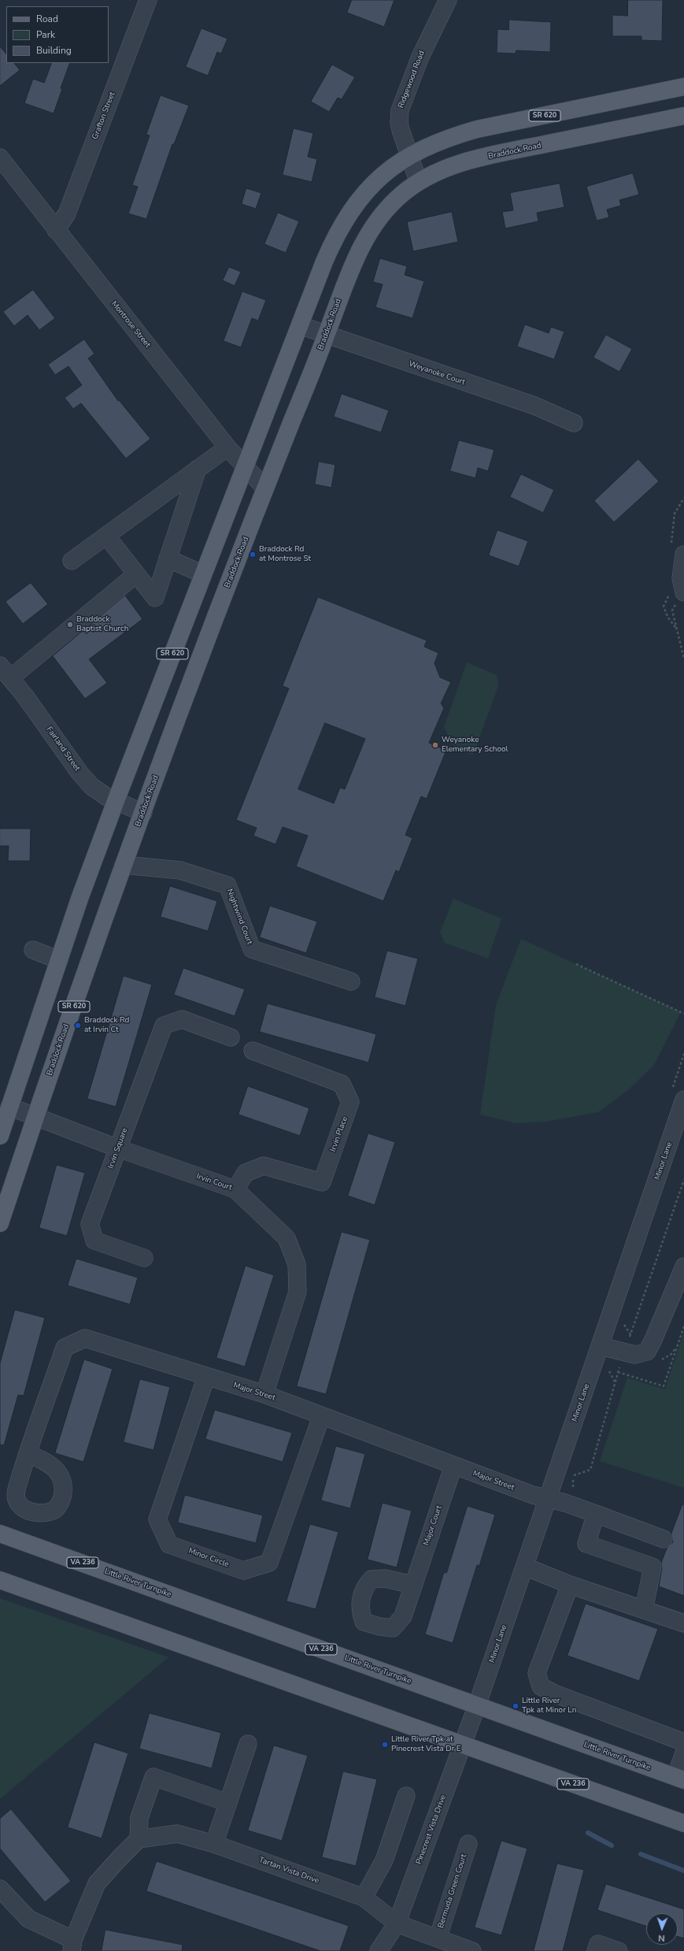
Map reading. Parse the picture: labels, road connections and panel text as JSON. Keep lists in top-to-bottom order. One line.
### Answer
{"streets":{"main road":["SR 620","Braddock Road","VA 236","Little River Turnpike"],"street":["Ridgewood Road","Grafton Street","Montrose Street","Weyanoke Court","Fairland Street","Nightwind Court","Irvin Place","Irvin Square","Minor Lane","Irvin Court","Major Street","Major Court","Minor Circle","Pinecrest Vista Drive","Tartan Vista Drive","Bermuda Green Court"]},"crossings":[["Ridgewood Road","SR 620"],["Ridgewood Road","Braddock Road"],["Grafton Street","Montrose Street"],["SR 620","Montrose Street"],["SR 620","Weyanoke Court"],["SR 620","Fairland Street"],["SR 620","Irvin Court"],["Braddock Road","Montrose Street"],["Braddock Road","Weyanoke Court"],["Braddock Road","Fairland Street"],["Braddock Road","Nightwind Court"],["Braddock Road","Irvin Court"],["Irvin Place","Irvin Court"],["Irvin Square","Irvin Court"],["Minor Lane","Major Street"],["Minor Lane","Little River Turnpike"],["Minor Lane","Pinecrest Vista Drive"],["Irvin Court","Major Street"],["Major Street","Major Court"],["Major Street","Minor Circle"],["VA 236","Pinecrest Vista Drive"],["Little River Turnpike","Pinecrest Vista Drive"],["Pinecrest Vista Drive","Tartan Vista Drive"],["Pinecrest Vista Drive","Bermuda Green Court"],["Tartan Vista Drive","Bermuda Green Court"]],"places":["Braddock Rd at Montrose St","Braddock Baptist Church","Weyanoke Elementary School","Braddock Rd at Irvin Ct","Little River Tpk at Minor Ln","Little River Tpk at Pinecrest Vista Dr E"],"legend":["Road","Park","Building"],"north":"bottom"}
